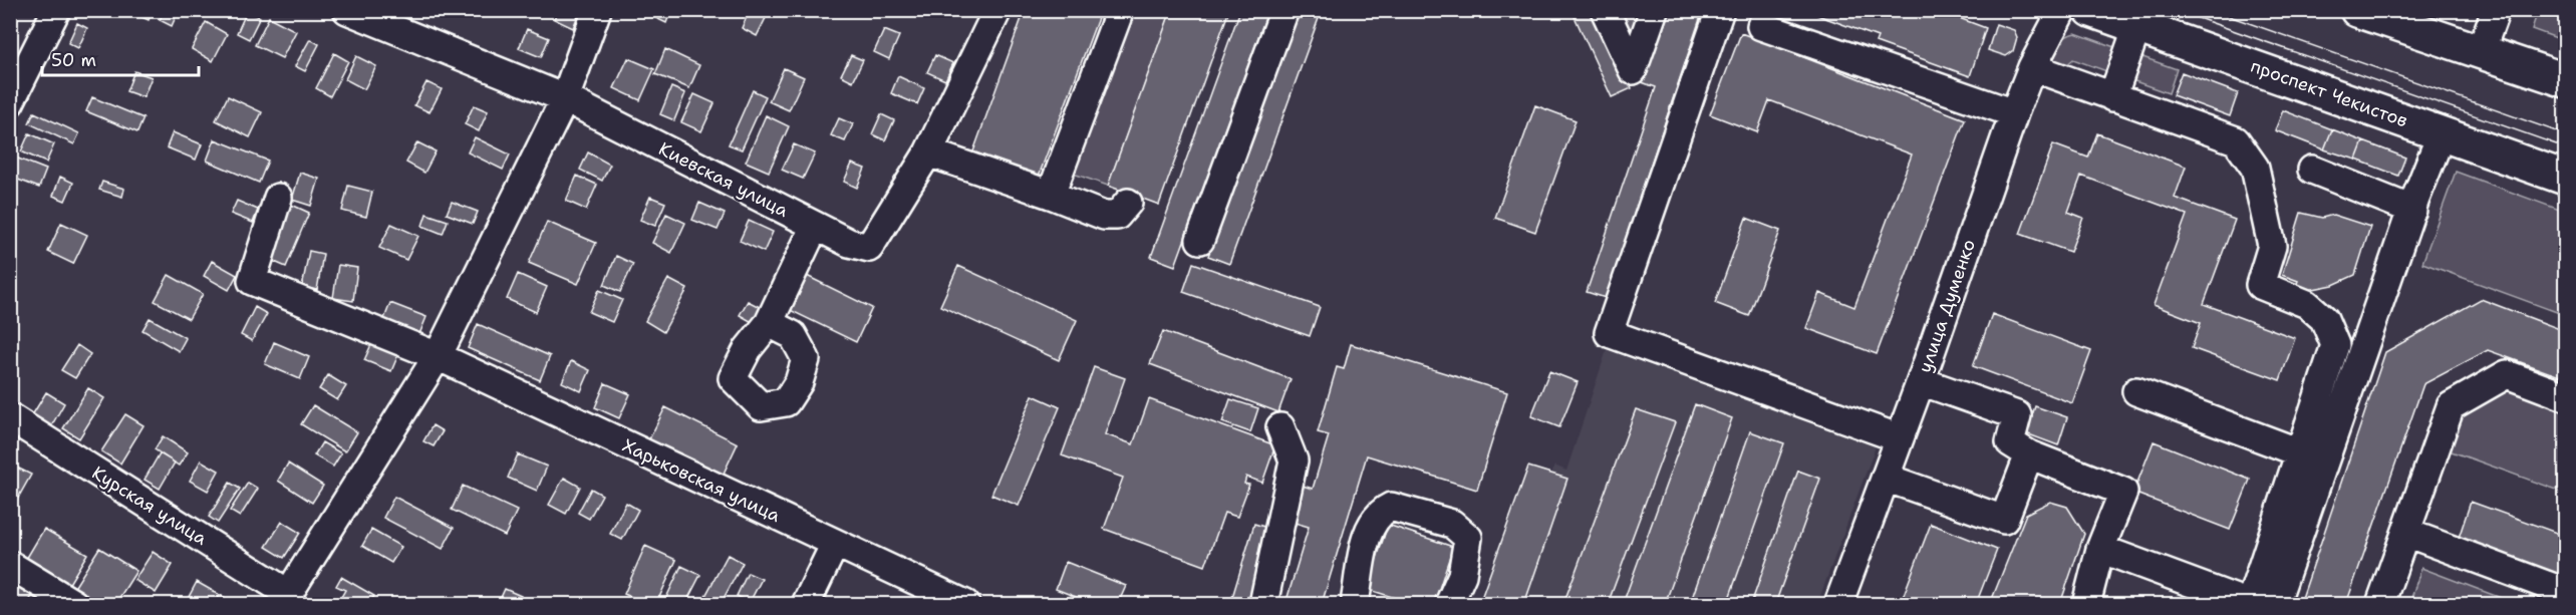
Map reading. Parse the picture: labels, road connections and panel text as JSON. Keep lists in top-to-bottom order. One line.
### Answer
{"streets":{"main road":["проспект Чекистов"],"street":["Киевская улица","улица Думенко","Харьковская улица","Курская улица"]},"scale_bar":"50 m"}
